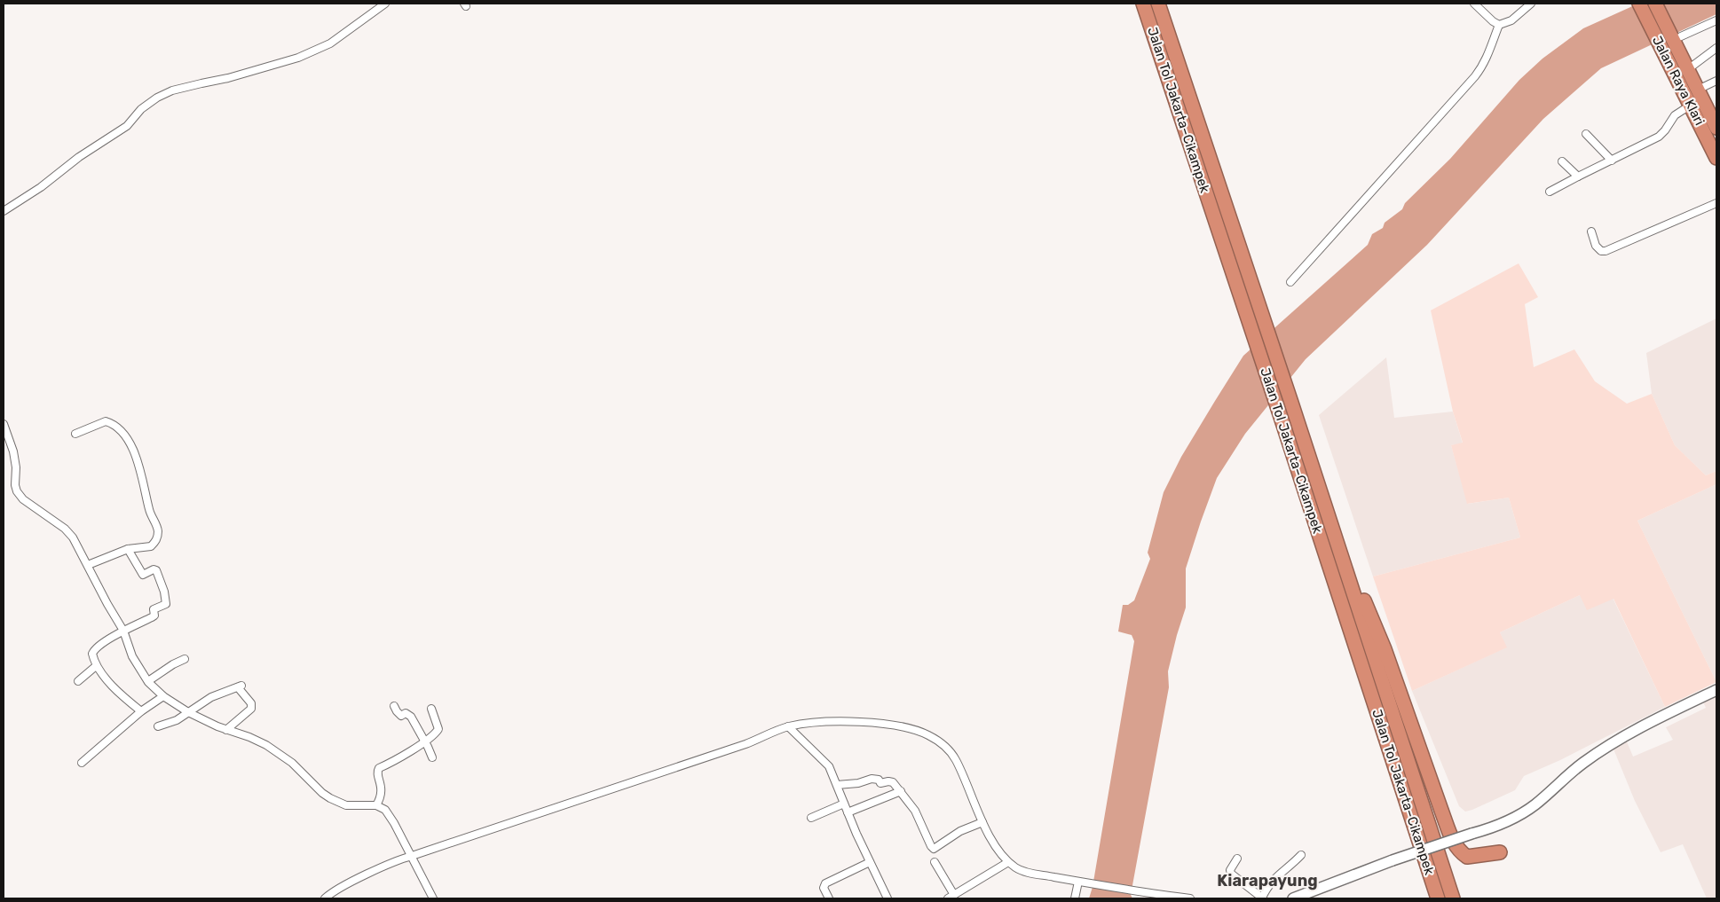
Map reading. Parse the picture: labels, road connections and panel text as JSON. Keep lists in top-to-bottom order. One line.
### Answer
{"streets":{"highway":["Jalan Raya Klari","Jalan Tol Jakarta–Cikampek"]},"districts":["Kiarapayung"]}
